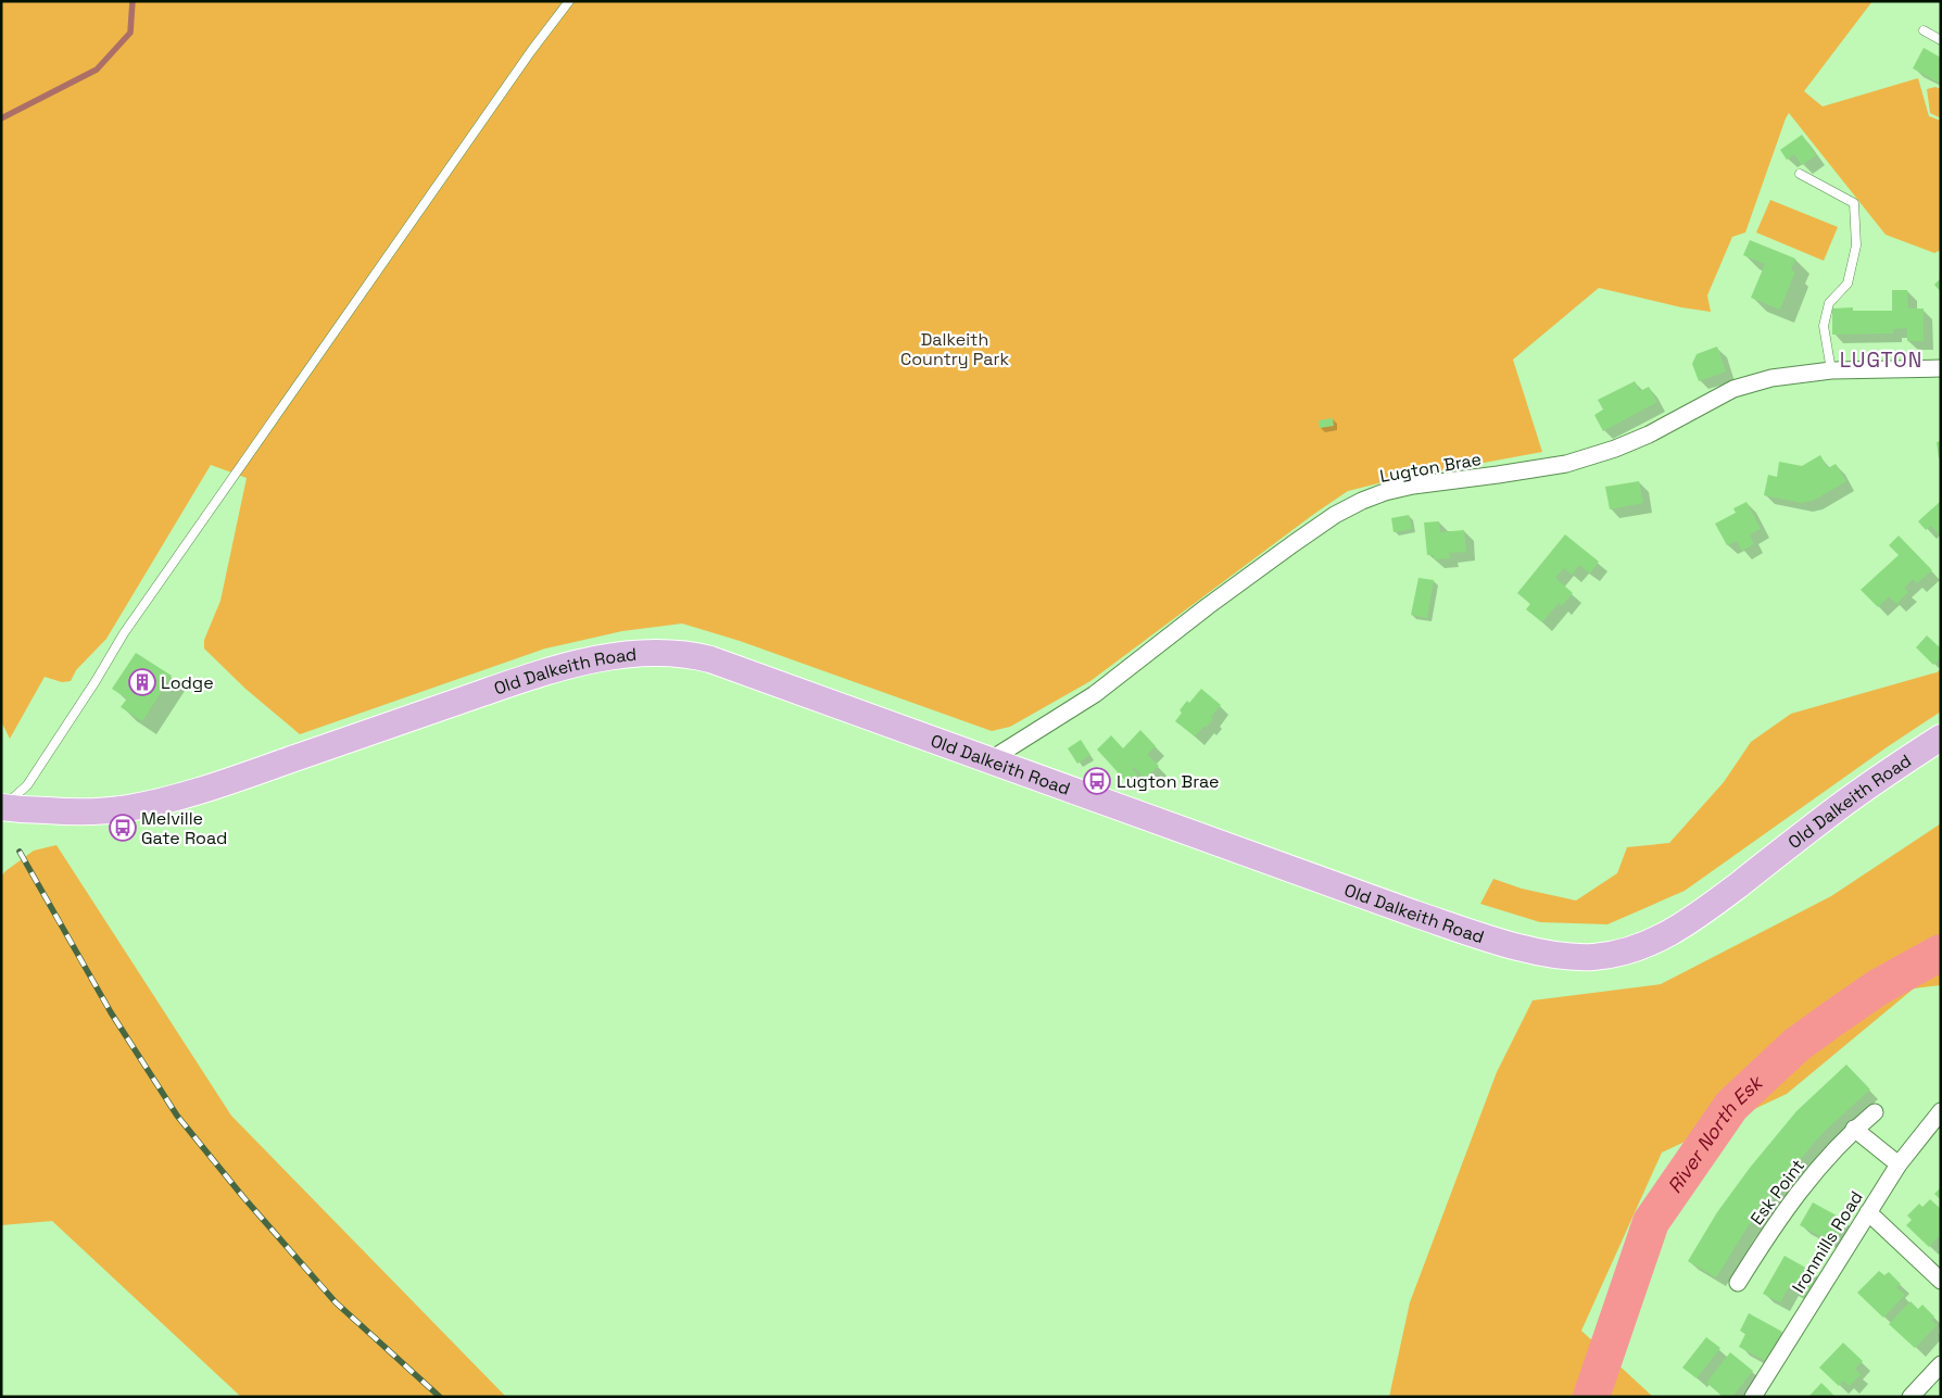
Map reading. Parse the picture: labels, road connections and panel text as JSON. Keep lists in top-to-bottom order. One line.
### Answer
{"streets":{"main road":["Old Dalkeith Road"],"street":["Lugton Brae","Esk Point","Ironmills Road"]},"crossings":[["Lugton Brae","Old Dalkeith Road"]],"districts":["LUGTON"],"water":["River North Esk"],"parks":["Dalkeith Country Park"],"places":{"building":["Lodge"],"bus stop":["Lugton Brae","Melville Gate Road"]}}
